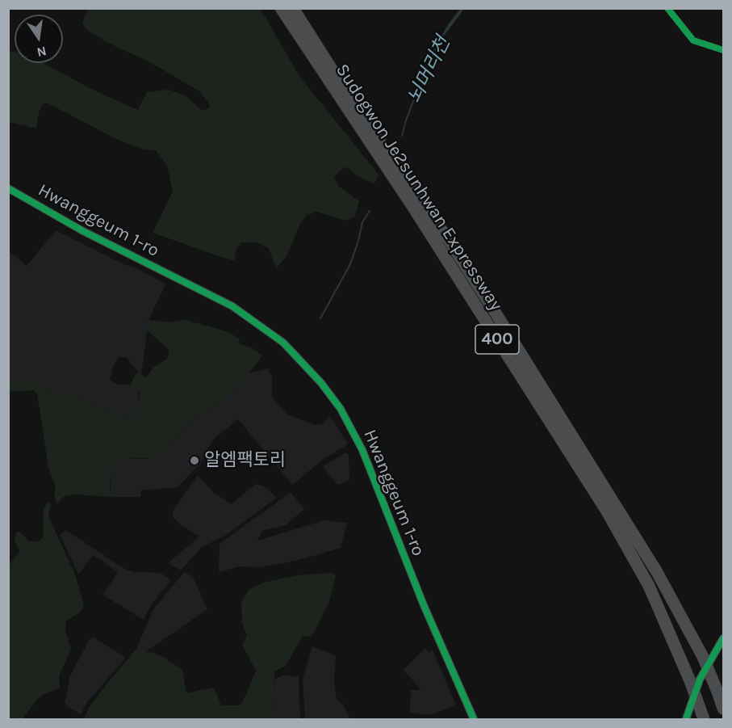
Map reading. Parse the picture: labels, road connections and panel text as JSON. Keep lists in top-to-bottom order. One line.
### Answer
{"streets":{"highway":["Sudogwon Je2sunhwan Expressway","400"],"street":["Hwanggeum 1-ro"]},"water":["뇌머리천"],"places":["알엠팩토리"],"north":"bottom"}
